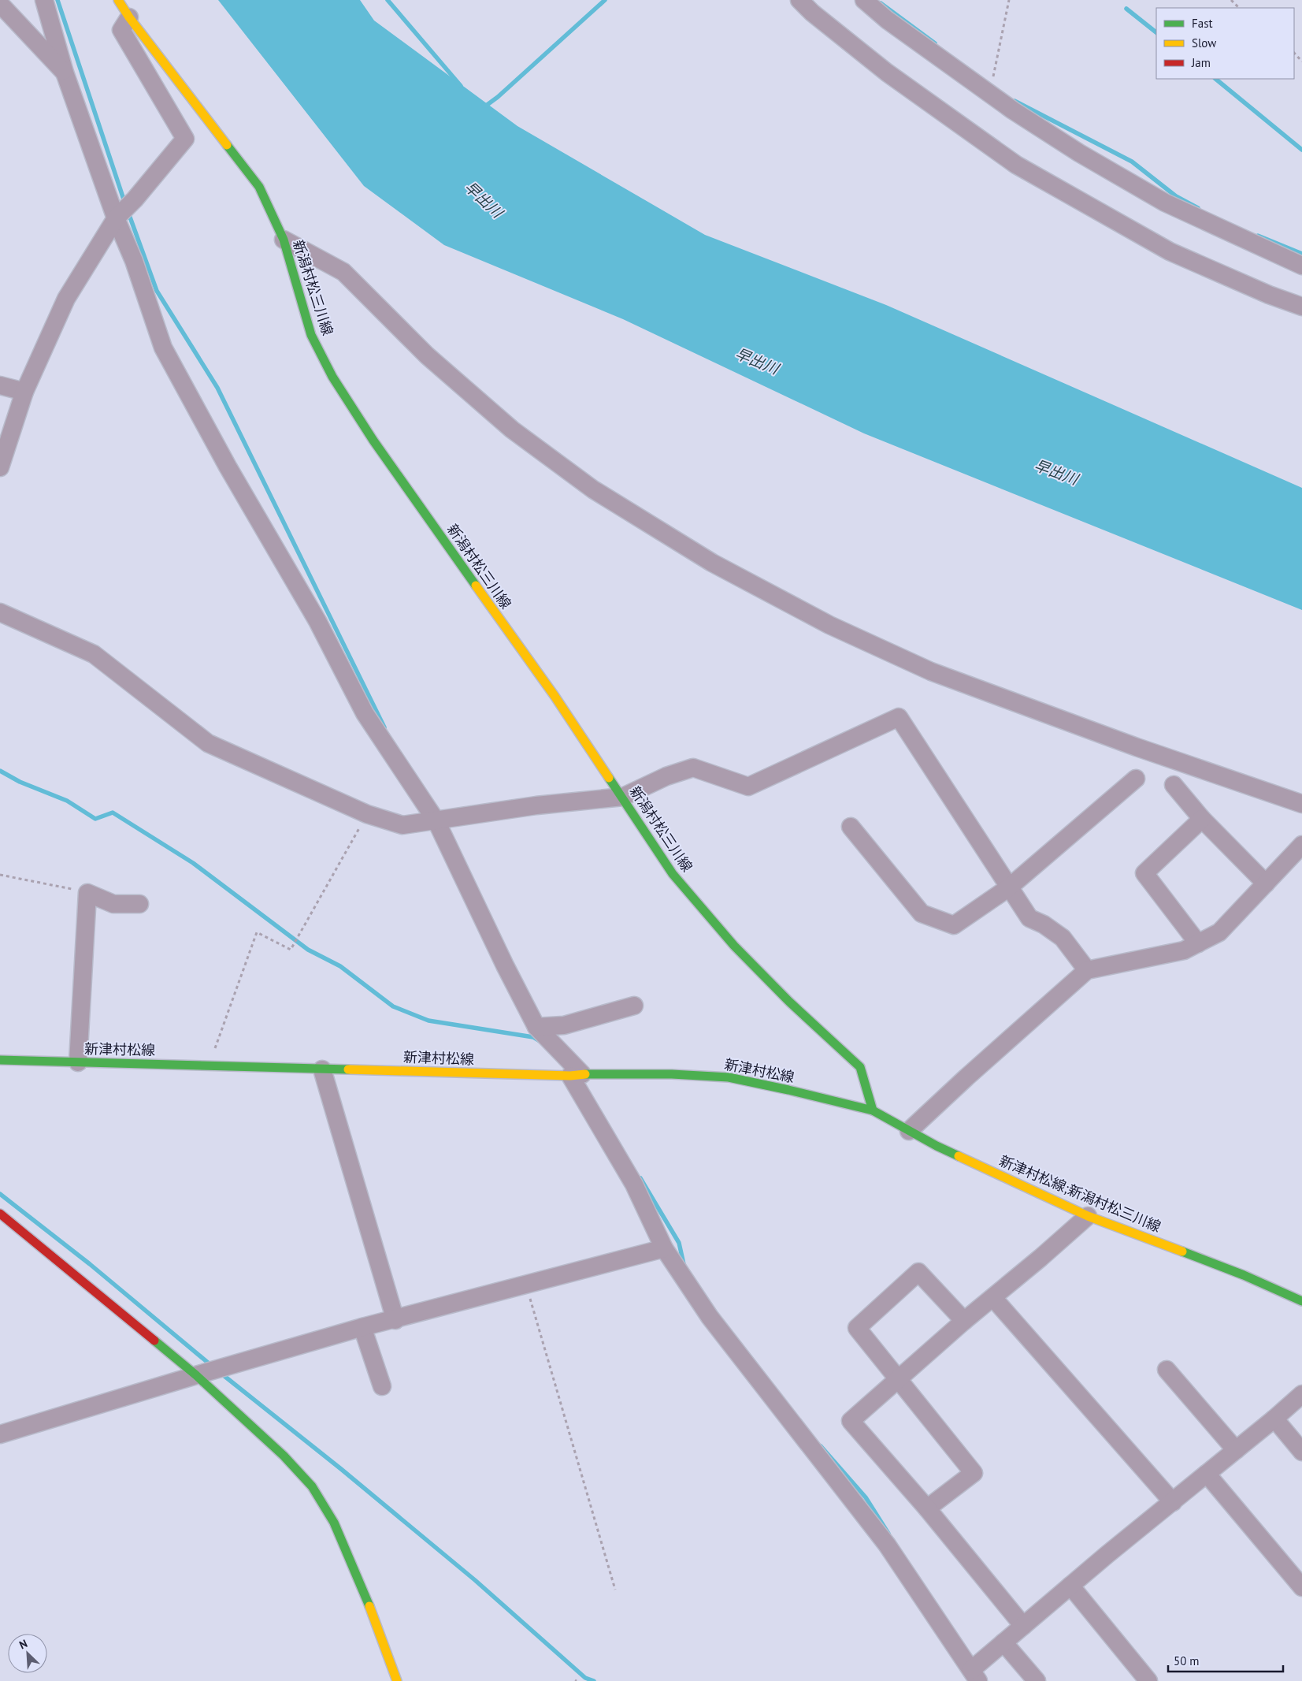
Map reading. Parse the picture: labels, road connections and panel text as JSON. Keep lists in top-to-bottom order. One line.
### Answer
{"streets":{"main road":["新潟村松三川線","新津村松線","新津村松線;新潟村松三川線"]},"crossings":[["新潟村松三川線","新津村松線"],["新潟村松三川線","新津村松線;新潟村松三川線"],["新津村松線","新津村松線;新潟村松三川線"]],"water":["早出川"],"legend":["Fast","Slow","Jam"],"scale_bar":"50 m","north":"top left"}
